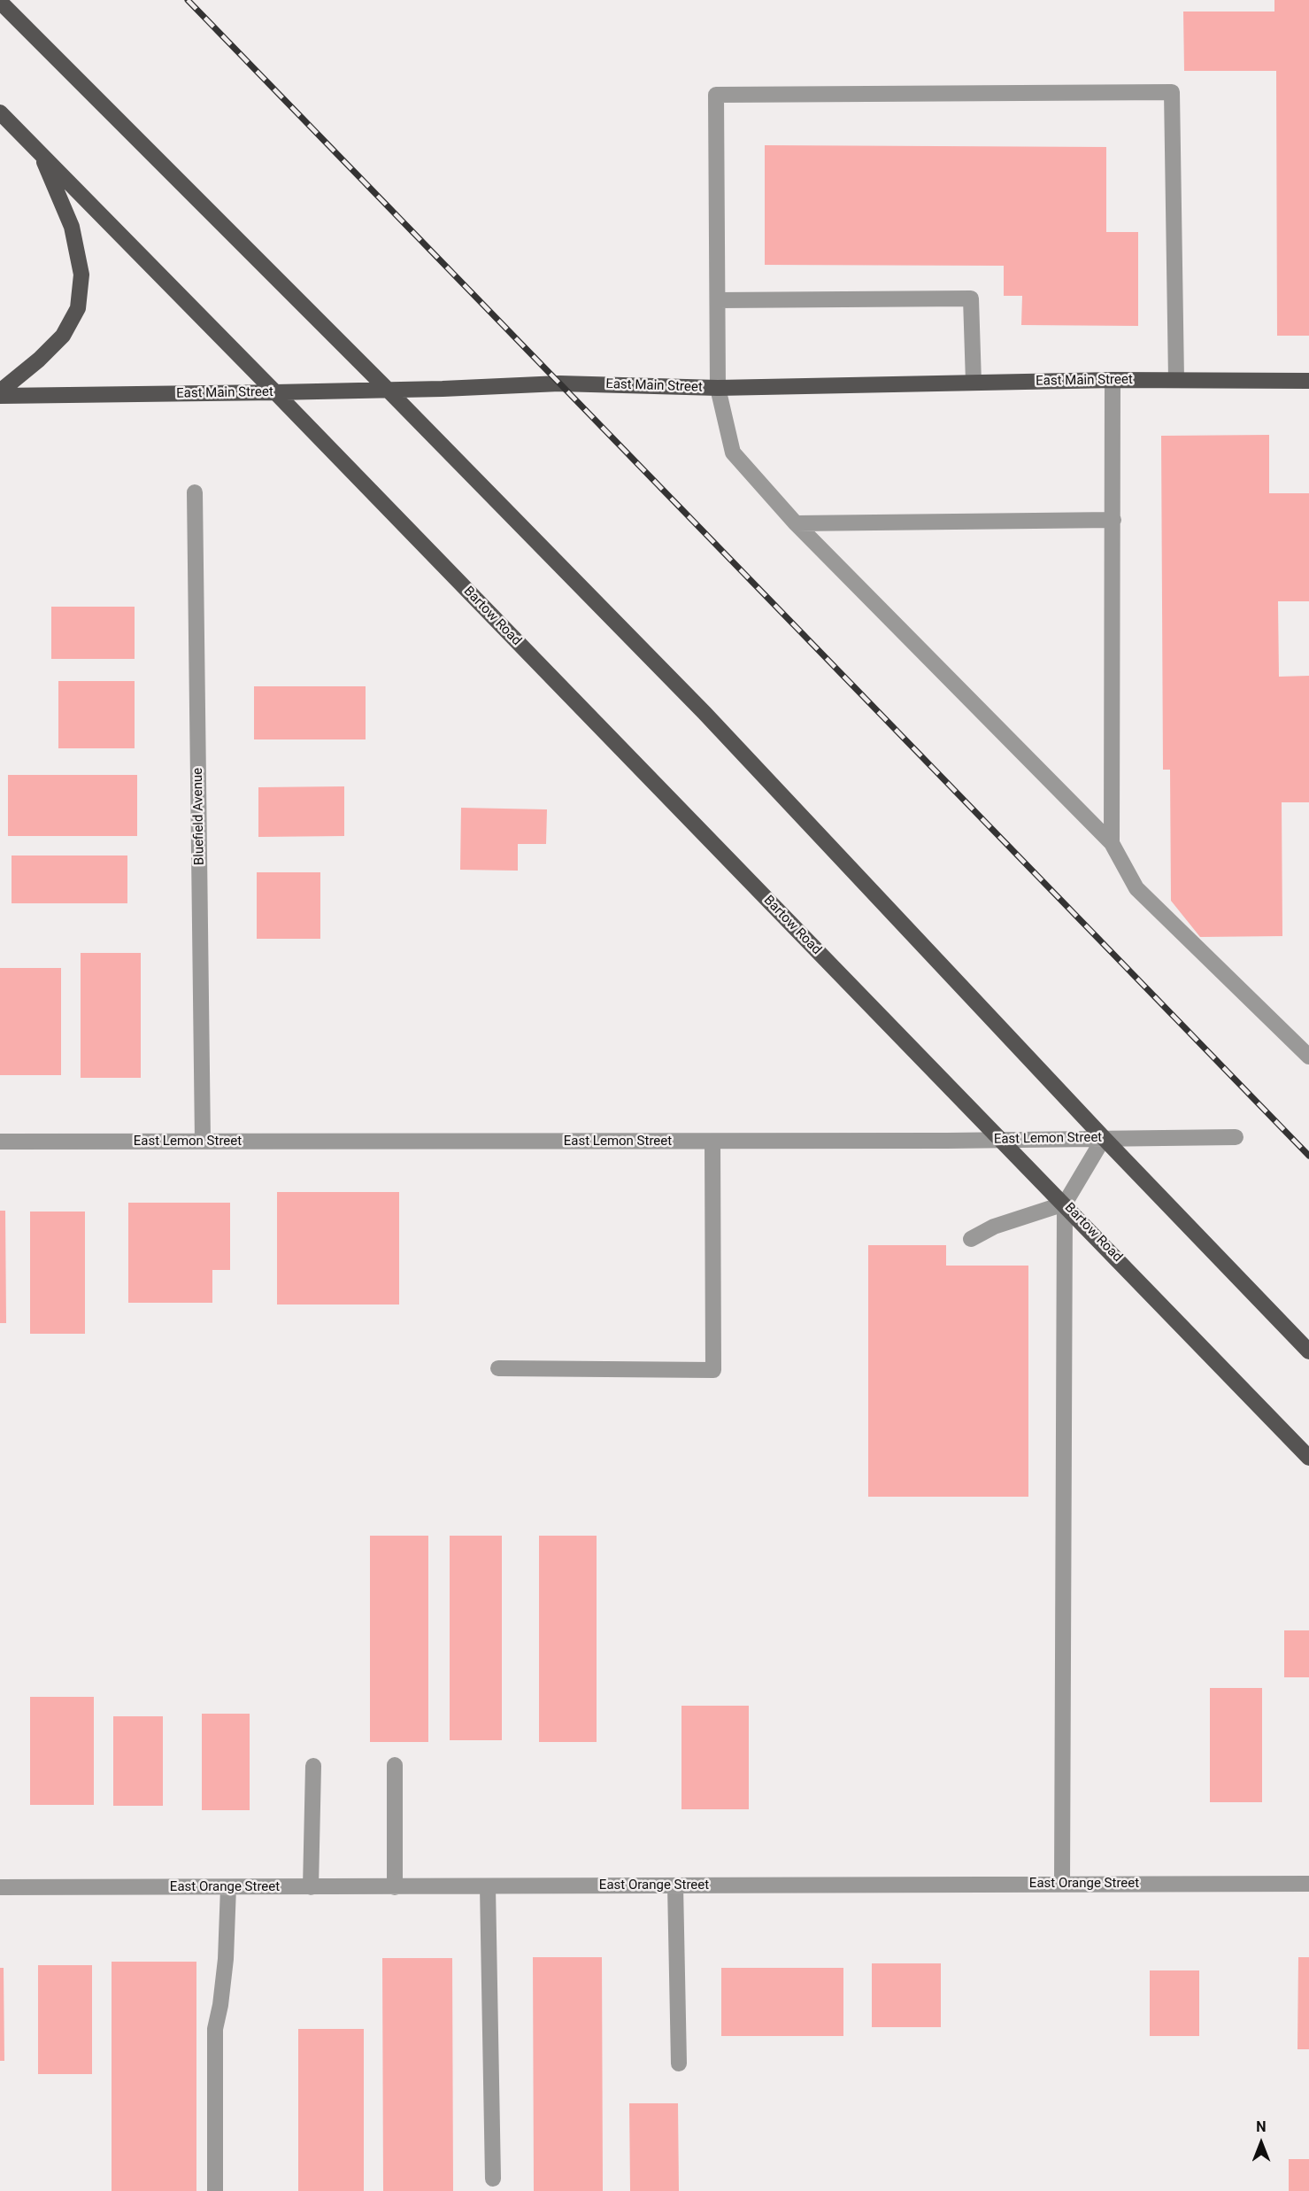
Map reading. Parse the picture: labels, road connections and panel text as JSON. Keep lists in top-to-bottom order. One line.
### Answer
{"streets":{"main road":["East Main Street","Bartow Road"],"street":["Bluefield Avenue","East Lemon Street","East Orange Street"]},"crossings":[["East Main Street","Bartow Road"],["Bartow Road","East Lemon Street"],["Bluefield Avenue","East Lemon Street"]],"north":"top"}
